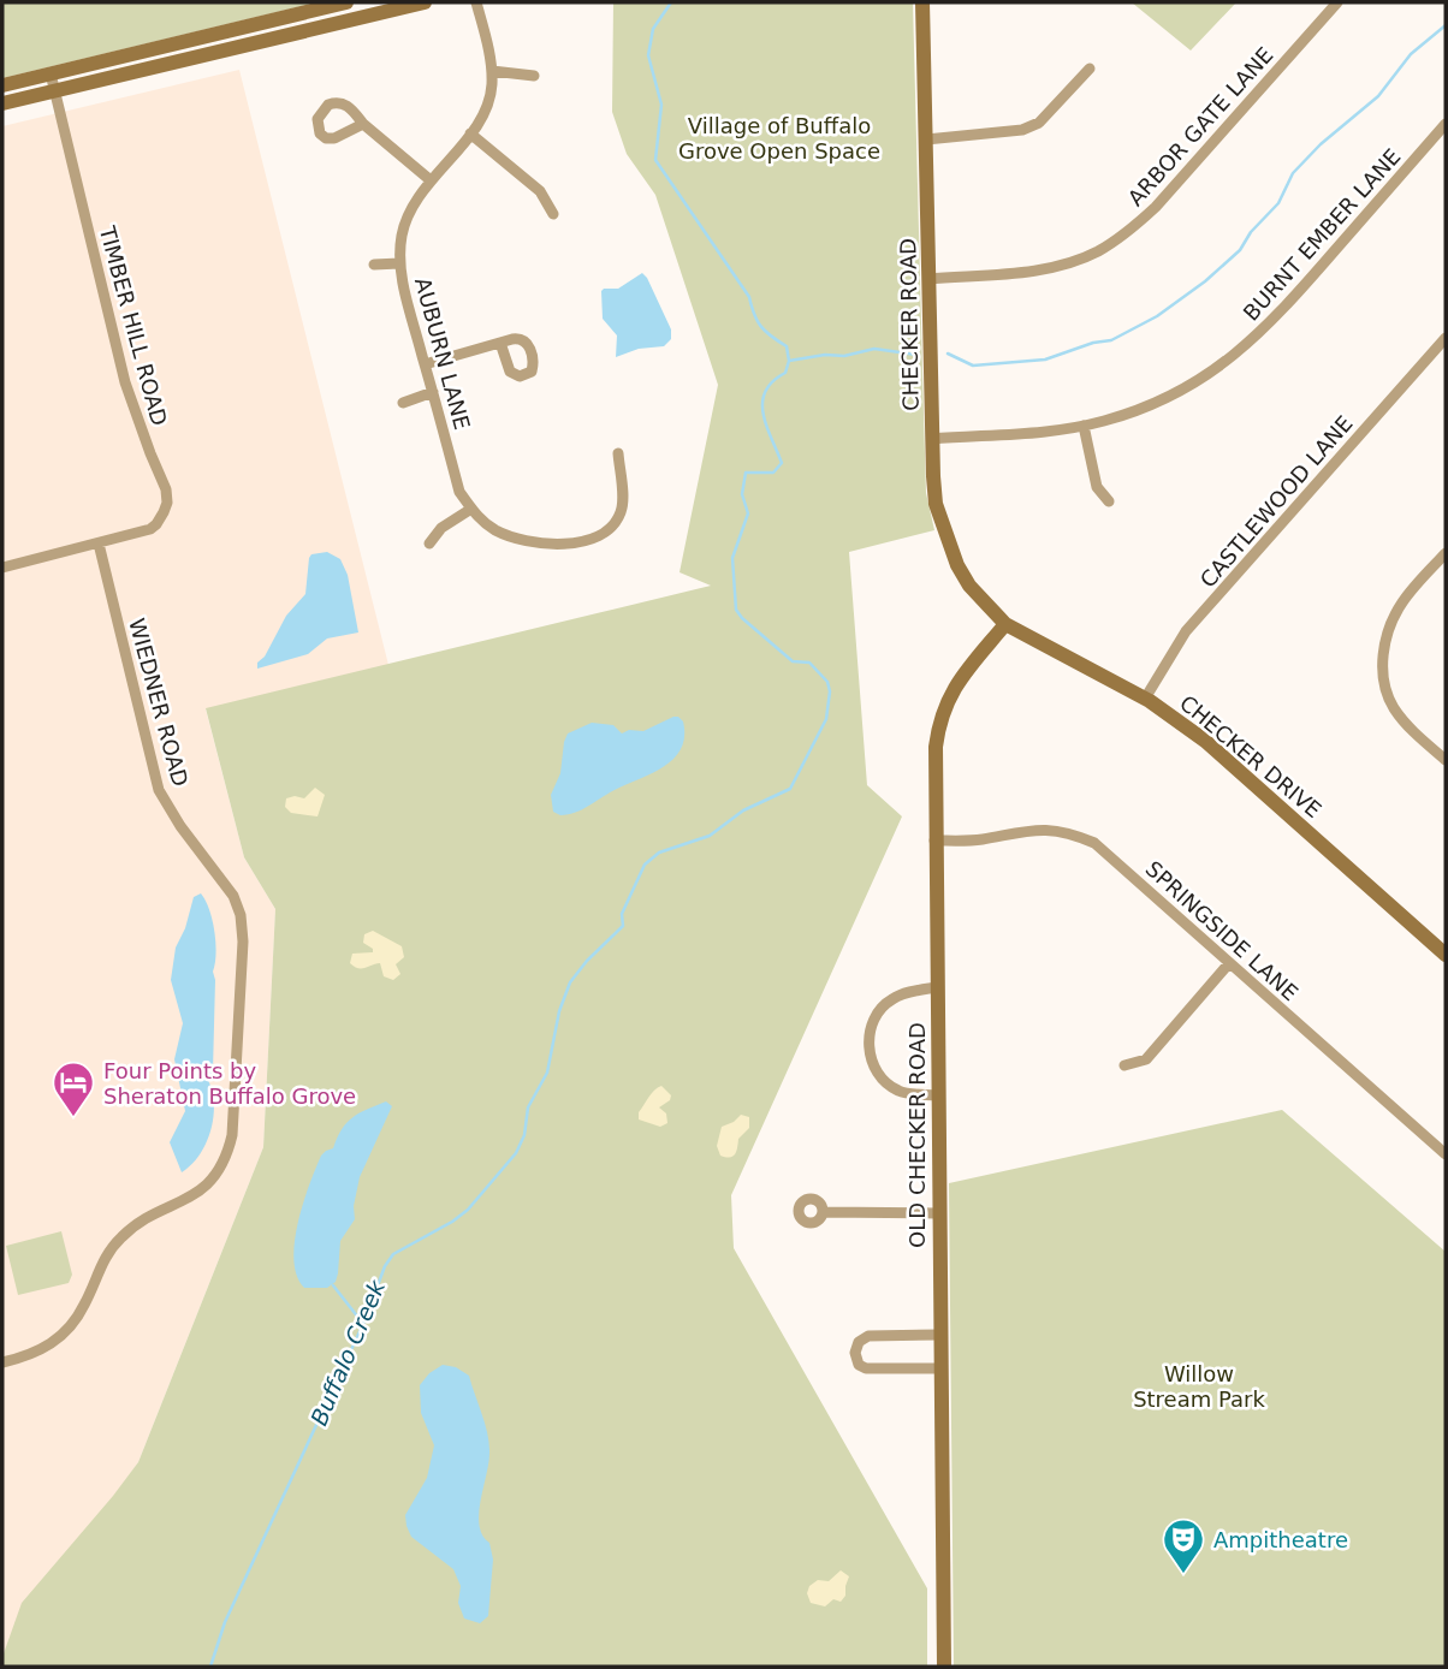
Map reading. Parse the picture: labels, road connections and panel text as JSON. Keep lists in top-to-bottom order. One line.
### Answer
{"streets":{"street":["ARBOR GATE LANE","BURNT EMBER LANE","CHECKER ROAD","TIMBER HILL ROAD","AUBURN LANE","CASTLEWOOD LANE","WIEDNER ROAD","CHECKER DRIVE","SPRINGSIDE LANE","OLD CHECKER ROAD"]},"crossings":[["ARBOR GATE LANE","CHECKER ROAD"],["BURNT EMBER LANE","CHECKER ROAD"],["CHECKER ROAD","CHECKER DRIVE"],["CHECKER ROAD","OLD CHECKER ROAD"],["TIMBER HILL ROAD","WIEDNER ROAD"],["CASTLEWOOD LANE","CHECKER DRIVE"],["CHECKER DRIVE","OLD CHECKER ROAD"],["SPRINGSIDE LANE","OLD CHECKER ROAD"]],"water":["Buffalo Creek"],"parks":["Village of Buffalo Grove Open Space","Willow Stream Park"],"places":{"hotel":["Four Points by Sheraton Buffalo Grove"],"theatre":["Ampitheatre"]}}
